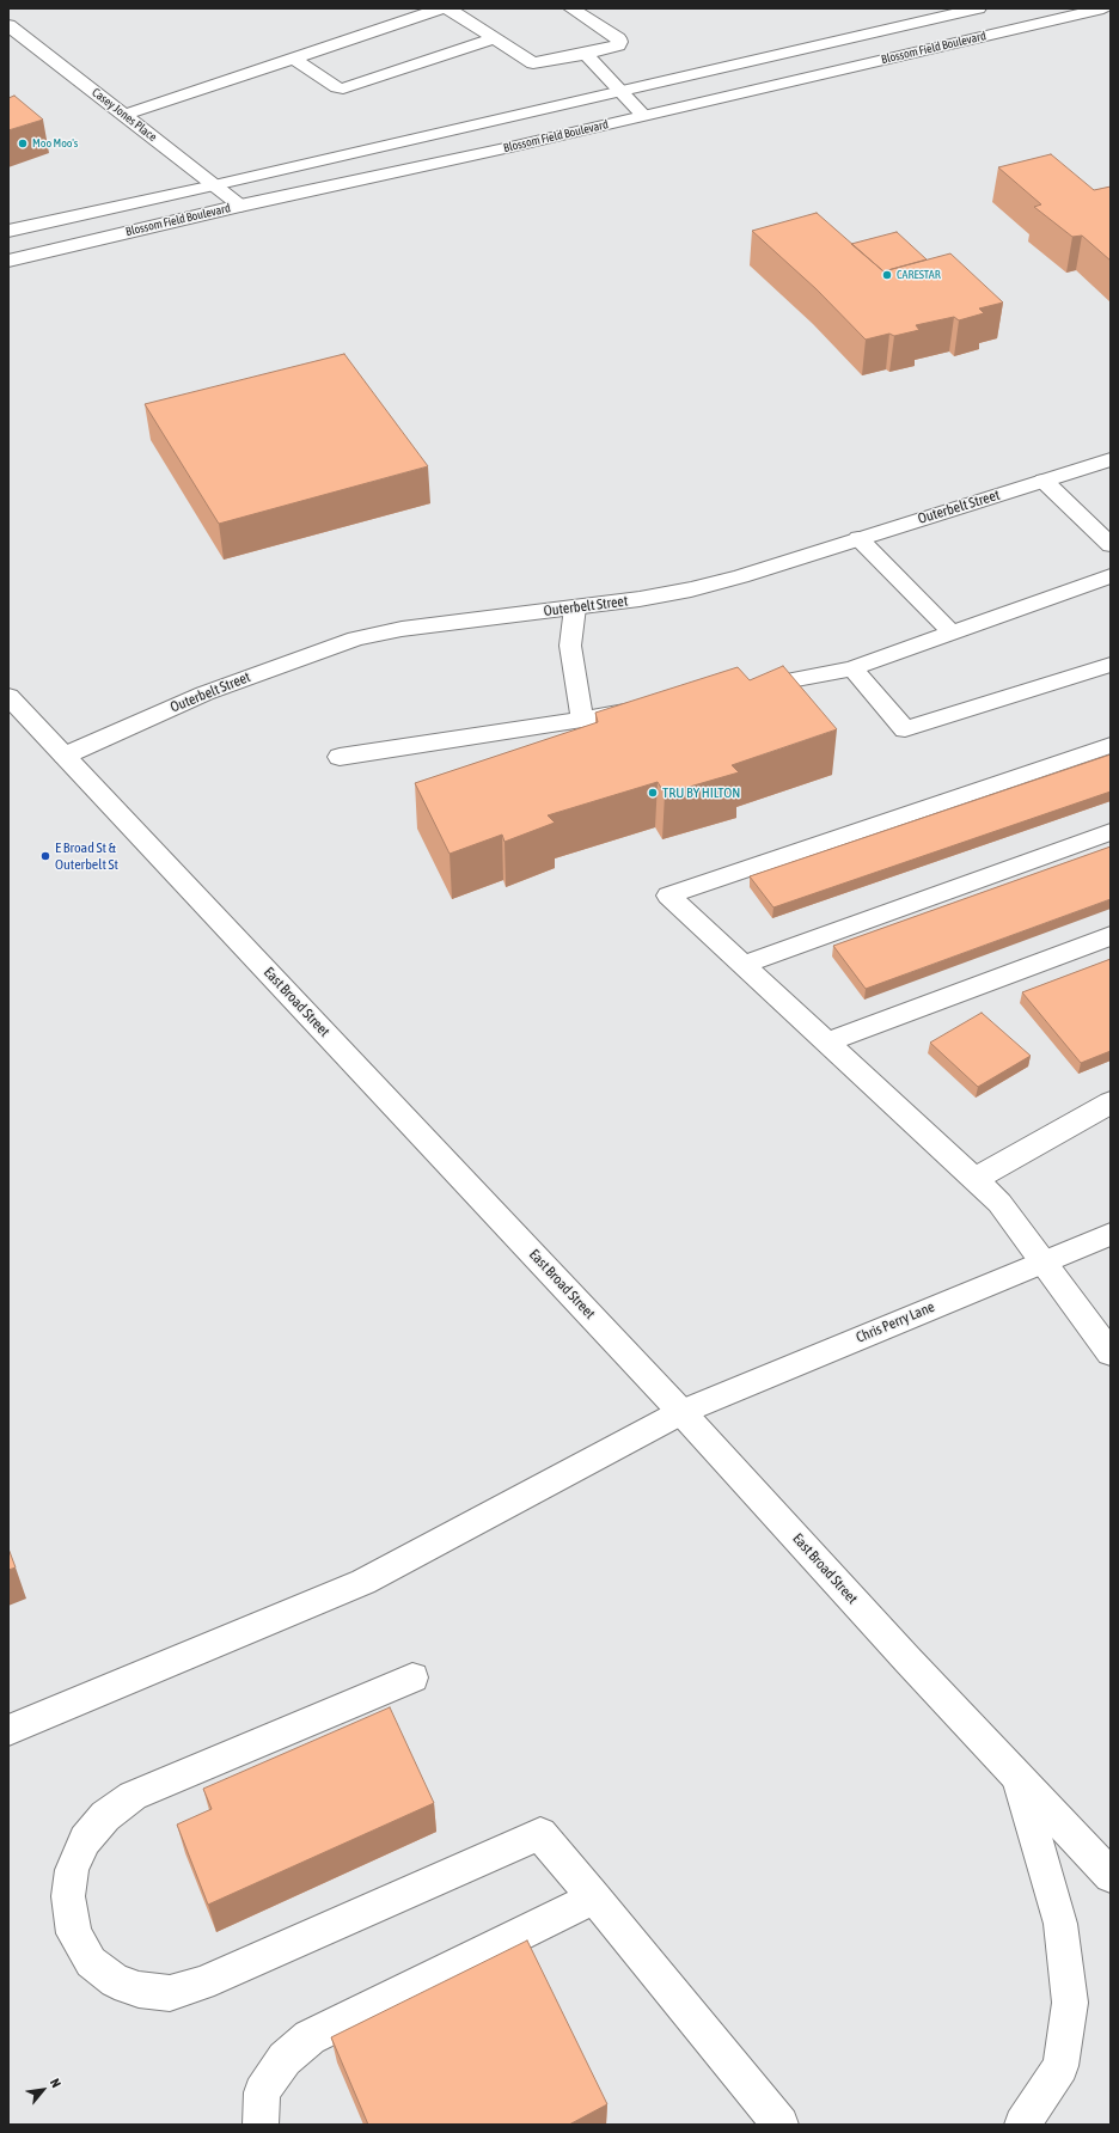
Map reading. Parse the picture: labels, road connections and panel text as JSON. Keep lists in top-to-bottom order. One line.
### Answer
{"streets":{"main road":["Blossom Field Boulevard","Casey Jones Place","Outerbelt Street","East Broad Street","Chris Perry Lane"]},"crossings":[["Blossom Field Boulevard","Casey Jones Place"],["Outerbelt Street","East Broad Street"],["East Broad Street","Chris Perry Lane"]],"places":["Moo Moo's","CARESTAR","TRU BY HILTON","E Broad St & Outerbelt St"],"north":"top right"}
